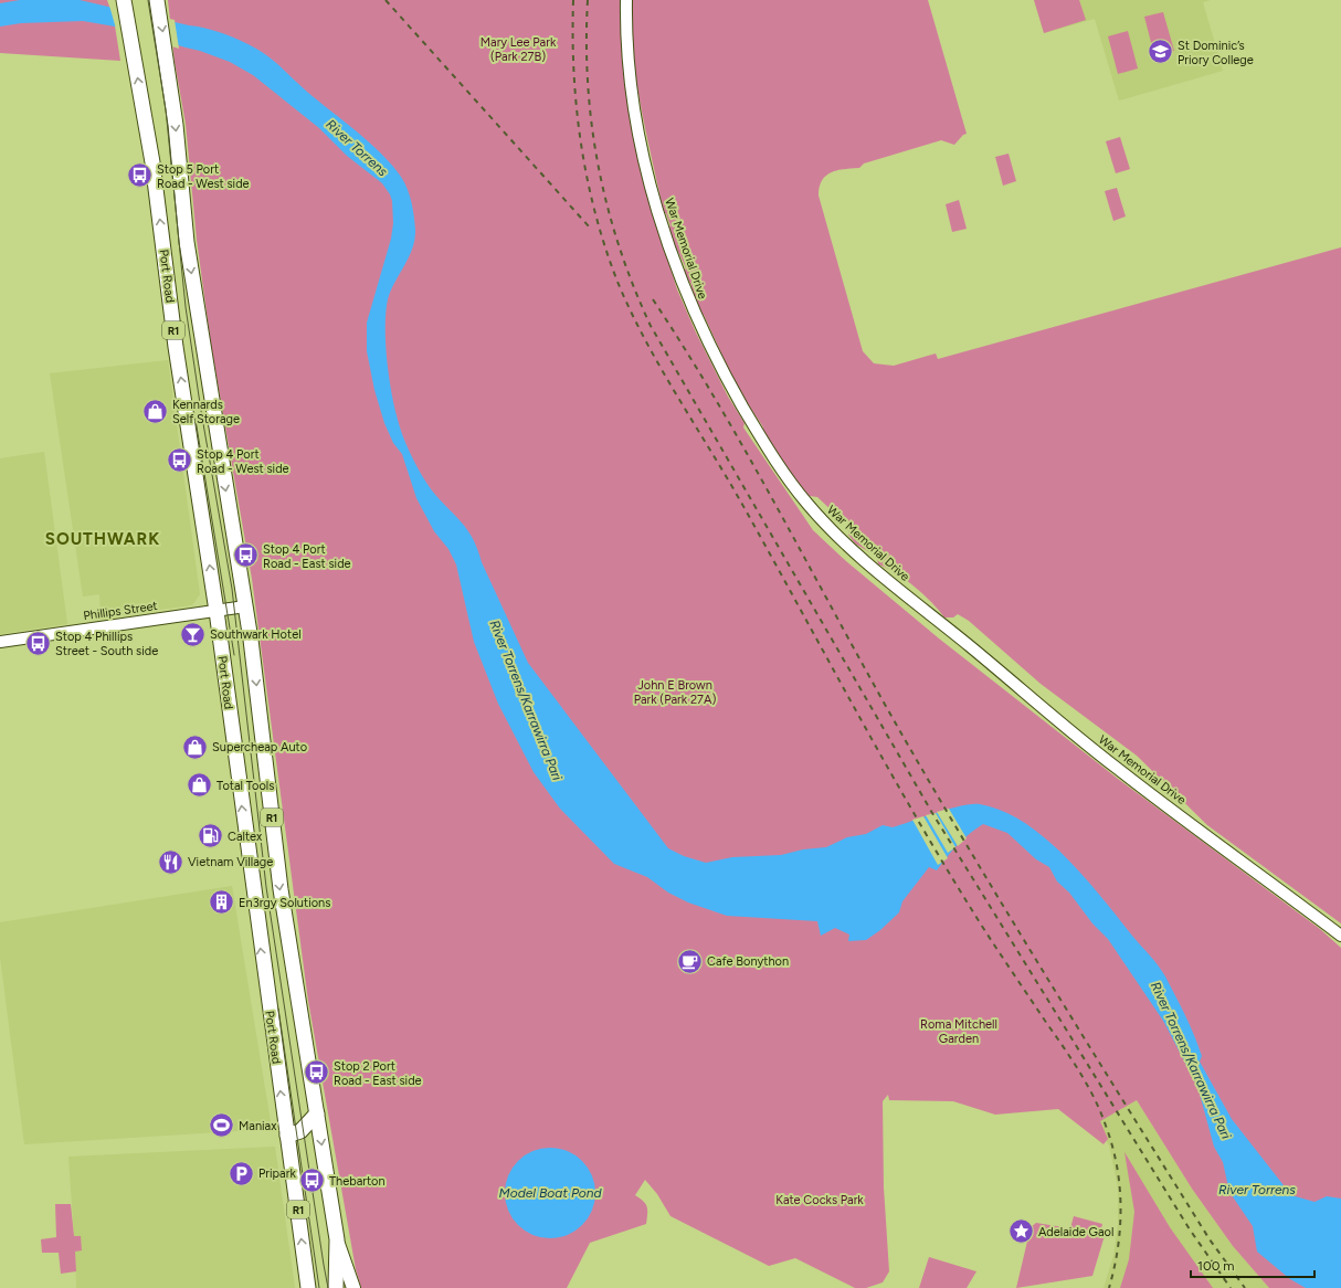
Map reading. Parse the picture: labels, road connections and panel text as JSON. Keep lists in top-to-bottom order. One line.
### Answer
{"streets":{"highway":["Port Road","R1"],"street":["War Memorial Drive","Phillips Street"]},"crossings":[["Port Road","Phillips Street"]],"districts":["SOUTHWARK"],"water":["River Torrens","River Torrens/Karrawirra Pari","Model Boat Pond"],"parks":["Mary Lee Park (Park 27B)","John E Brown Park (Park 27A)","Roma Mitchell Garden","Kate Cocks Park"],"places":{"school or university":["St Dominic’s Priory College"],"bus stop":["Stop 5 Port Road - West side","Stop 4 Port Road - West side","Stop 4 Port Road - East side","Stop 4 Phillips Street - South side","Stop 2 Port Road - East side","Thebarton"],"shop":["Kennards Self Storage","Supercheap Auto","Total Tools"],"bar":["Southwark Hotel"],"fuel station":["Caltex"],"restaurant":["Vietnam Village"],"building":["En3rgy Solutions"],"cafe":["Cafe Bonython"],"sports":["Maniax"],"parking":["Pripark"],"place":["Adelaide Gaol"]},"scale_bar":"100 m"}
